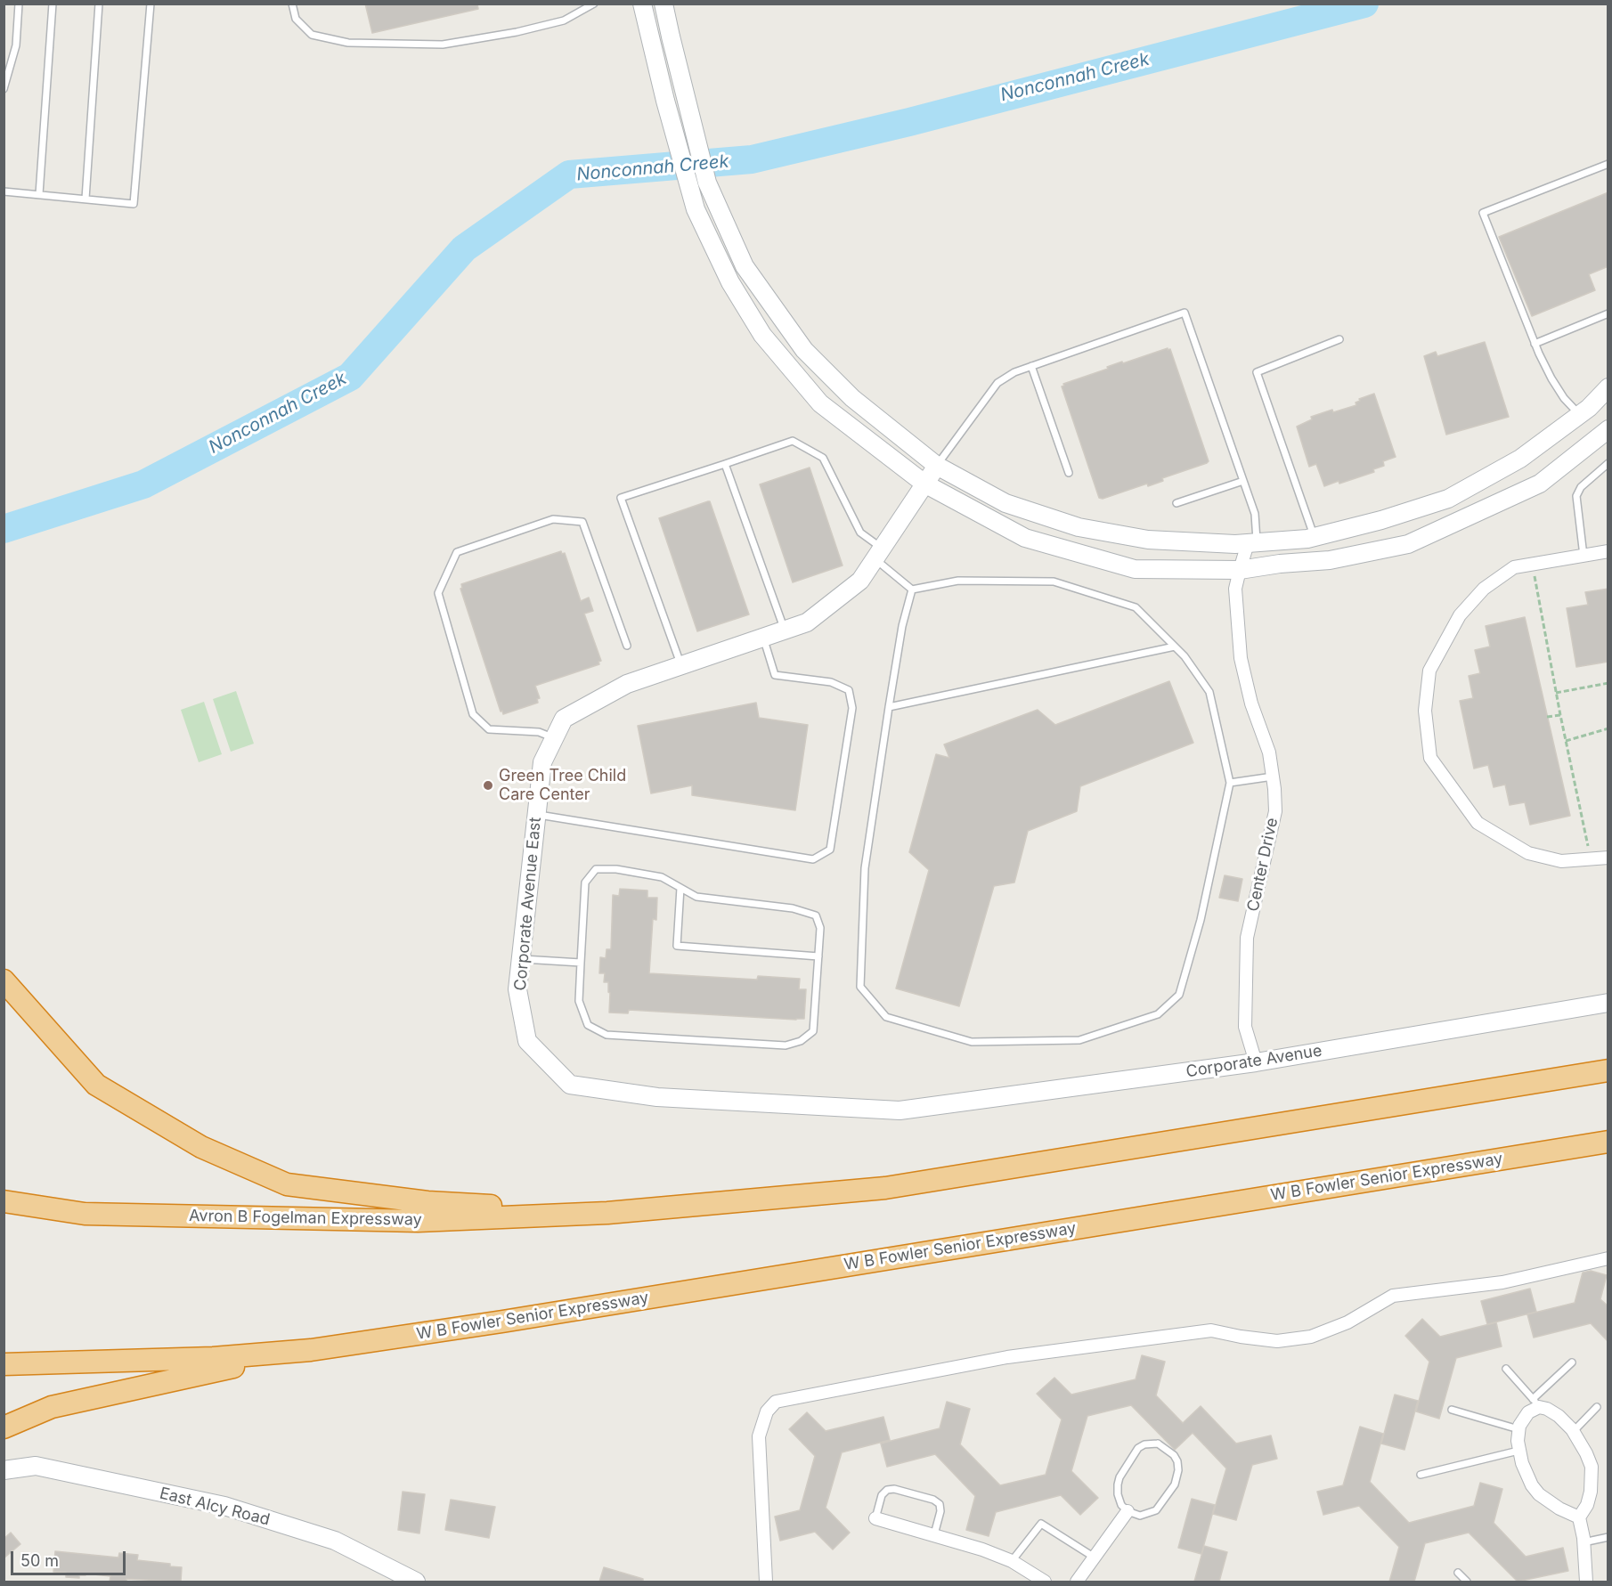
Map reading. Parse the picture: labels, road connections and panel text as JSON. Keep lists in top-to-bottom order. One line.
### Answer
{"streets":{"highway":["W B Fowler Senior Expressway","Avron B Fogelman Expressway"],"street":["Center Drive","Corporate Avenue East","Corporate Avenue","East Alcy Road"]},"crossings":[["Center Drive","Corporate Avenue"],["Corporate Avenue East","Corporate Avenue"]],"water":["Nonconnah Creek"],"places":["Green Tree Child Care Center"],"scale_bar":"50 m"}
